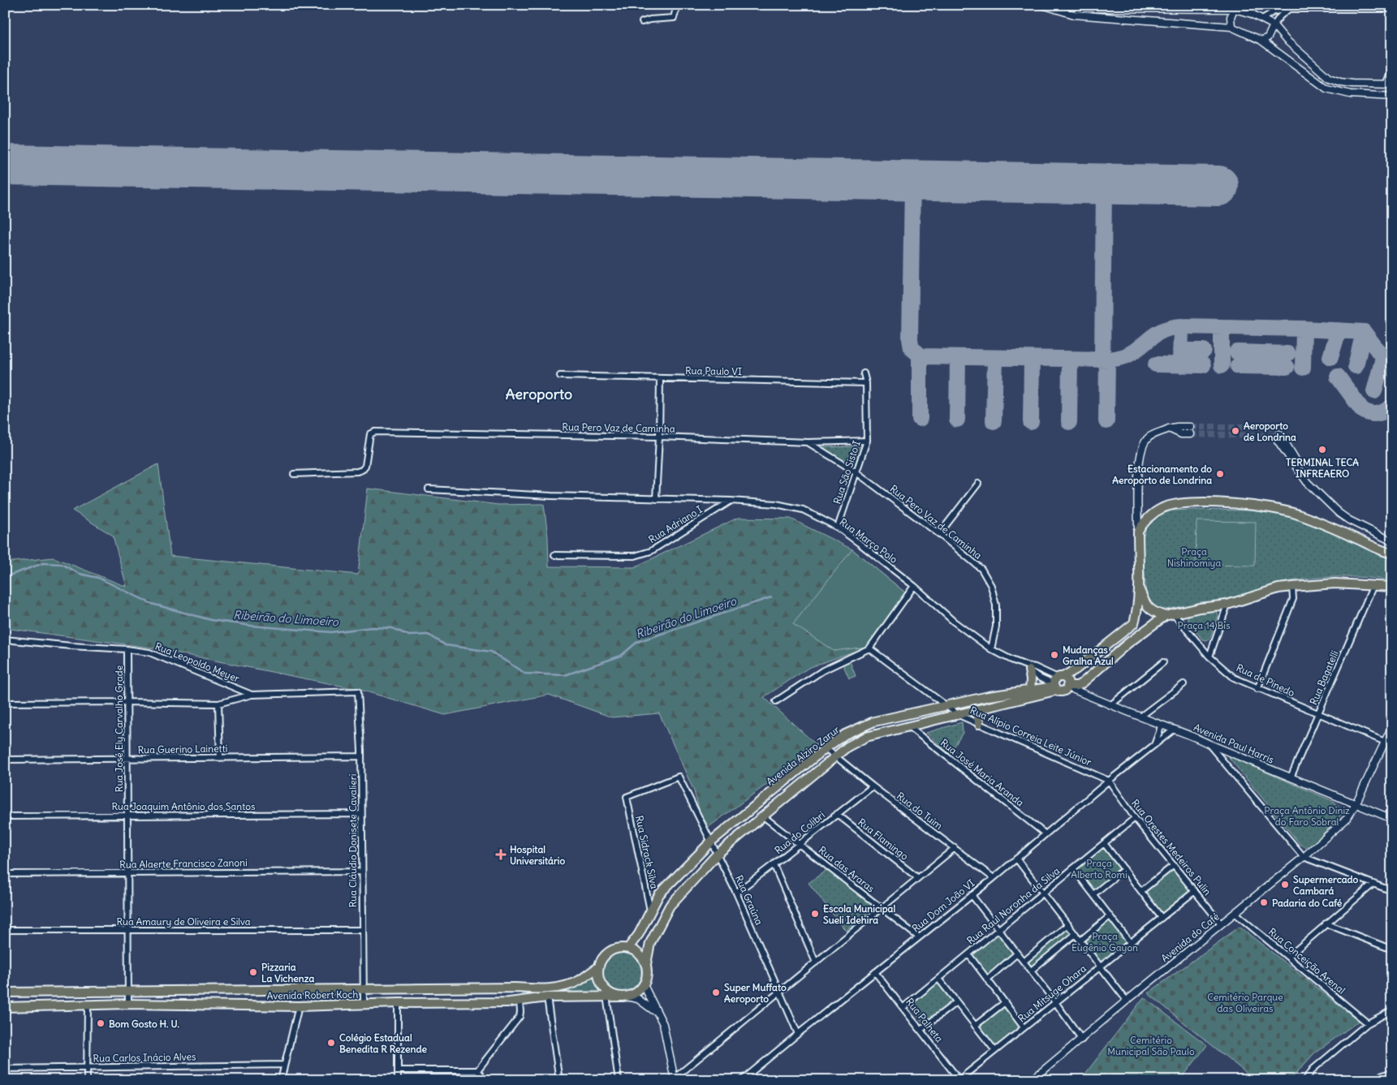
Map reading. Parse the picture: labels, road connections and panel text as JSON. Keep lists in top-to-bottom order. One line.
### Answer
{"streets":{"main road":["Avenida Alziro Zarur","Avenida Robert Koch"],"street":["Rua Paulo VI","Rua Pero Vaz de Caminha","Rua São Sisto I","Rua Adriano I","Rua Março Polo","Rua Leopoldo Meyer","Rua Bagatelli","Rua de Pinedo","Rua José Ely Carvalho Grade","Rua Alípio Correia Leite Júnior","Avenida Paul Harris","Rua Guerino Lainetti","Rua José Maria Aranda","Rua Joaquim Antônio dos Santos","Rua do Tuim","Rua do Colibri","Rua Flamingo","Rua Cláudio Donisete Cavalieri","Rua Orestes Medeiros Pulin","Rua Sidrack Silva","Rua Alaerte Francisco Zanoni","Rua das Araras","Rua Graúna","Rua Dom João VI","Rua Raul Noronha da Silva","Rua Amaury de Oliveira e Silva","Avenida do Café","Rua Conceição Arenal","Rua Mitsuge Ohara","Rua Palheta","Rua Carlos Inácio Alves"]},"crossings":[["Rua Paulo VI","Rua São Sisto I"],["Rua Pero Vaz de Caminha","Rua São Sisto I"],["Rua Pero Vaz de Caminha","Rua Março Polo"],["Rua São Sisto I","Rua Março Polo"],["Rua Adriano I","Rua Março Polo"],["Rua Março Polo","Avenida Alziro Zarur"],["Rua Leopoldo Meyer","Rua José Ely Carvalho Grade"],["Rua Leopoldo Meyer","Rua Cláudio Donisete Cavalieri"],["Rua Bagatelli","Rua de Pinedo"],["Rua Bagatelli","Avenida Paul Harris"],["Rua de Pinedo","Avenida do Café"],["Rua José Ely Carvalho Grade","Rua Guerino Lainetti"],["Rua José Ely Carvalho Grade","Rua Joaquim Antônio dos Santos"],["Rua José Ely Carvalho Grade","Rua Alaerte Francisco Zanoni"],["Rua José Ely Carvalho Grade","Rua Amaury de Oliveira e Silva"],["Rua José Ely Carvalho Grade","Avenida Robert Koch"],["Rua Alípio Correia Leite Júnior","Avenida Alziro Zarur"],["Rua Alípio Correia Leite Júnior","Rua Orestes Medeiros Pulin"],["Rua Alípio Correia Leite Júnior","Rua Dom João VI"],["Avenida Paul Harris","Rua Dom João VI"],["Avenida Paul Harris","Avenida do Café"],["Rua Guerino Lainetti","Rua Cláudio Donisete Cavalieri"],["Avenida Alziro Zarur","Rua José Maria Aranda"],["Avenida Alziro Zarur","Rua do Tuim"],["Avenida Alziro Zarur","Rua Sidrack Silva"],["Avenida Alziro Zarur","Rua das Araras"],["Avenida Alziro Zarur","Rua Graúna"],["Avenida Alziro Zarur","Avenida Robert Koch"],["Rua José Maria Aranda","Rua Dom João VI"],["Rua Joaquim Antônio dos Santos","Rua Cláudio Donisete Cavalieri"],["Rua do Tuim","Rua do Colibri"],["Rua do Tuim","Rua Dom João VI"],["Rua do Colibri","Rua Flamingo"],["Rua do Colibri","Rua das Araras"],["Rua do Colibri","Rua Graúna"],["Rua Cláudio Donisete Cavalieri","Rua Alaerte Francisco Zanoni"],["Rua Cláudio Donisete Cavalieri","Rua Amaury de Oliveira e Silva"],["Rua Cláudio Donisete Cavalieri","Avenida Robert Koch"],["Rua Orestes Medeiros Pulin","Rua Dom João VI"],["Rua Orestes Medeiros Pulin","Rua Raul Noronha da Silva"],["Rua Orestes Medeiros Pulin","Avenida do Café"],["Rua Orestes Medeiros Pulin","Rua Mitsuge Ohara"],["Rua Sidrack Silva","Rua Graúna"],["Rua das Araras","Rua Dom João VI"],["Rua Graúna","Rua Dom João VI"],["Rua Dom João VI","Rua Palheta"],["Rua Raul Noronha da Silva","Rua Palheta"],["Avenida do Café","Rua Conceição Arenal"],["Rua Mitsuge Ohara","Rua Palheta"]],"districts":["Aeroporto"],"water":["Ribeirão do Limoeiro"],"parks":["Praça Nishinomiya","Praça 14 Bis","Praça Antônio Diniz do Faro Sobral","Praça Alberto Romi","Praça Eugênio Gayon","Cemitério Parque das Oliveiras","Cemitério Municipal São Paulo"],"places":{"other":["Aeroporto de Londrina","TERMINAL TECA INFREAERO","Estacionamento do Aeroporto de Londrina","Mudanças Gralha Azul","Supermercado Cambará","Padaria do Café","Escola Municipal Sueli Idehira","Pizzaria La Vichenza","Super Muffato Aeroporto","Bom Gosto H. U.","Colégio Estadual Benedita R Rezende"],"health":["Hospital Universitário"]}}
